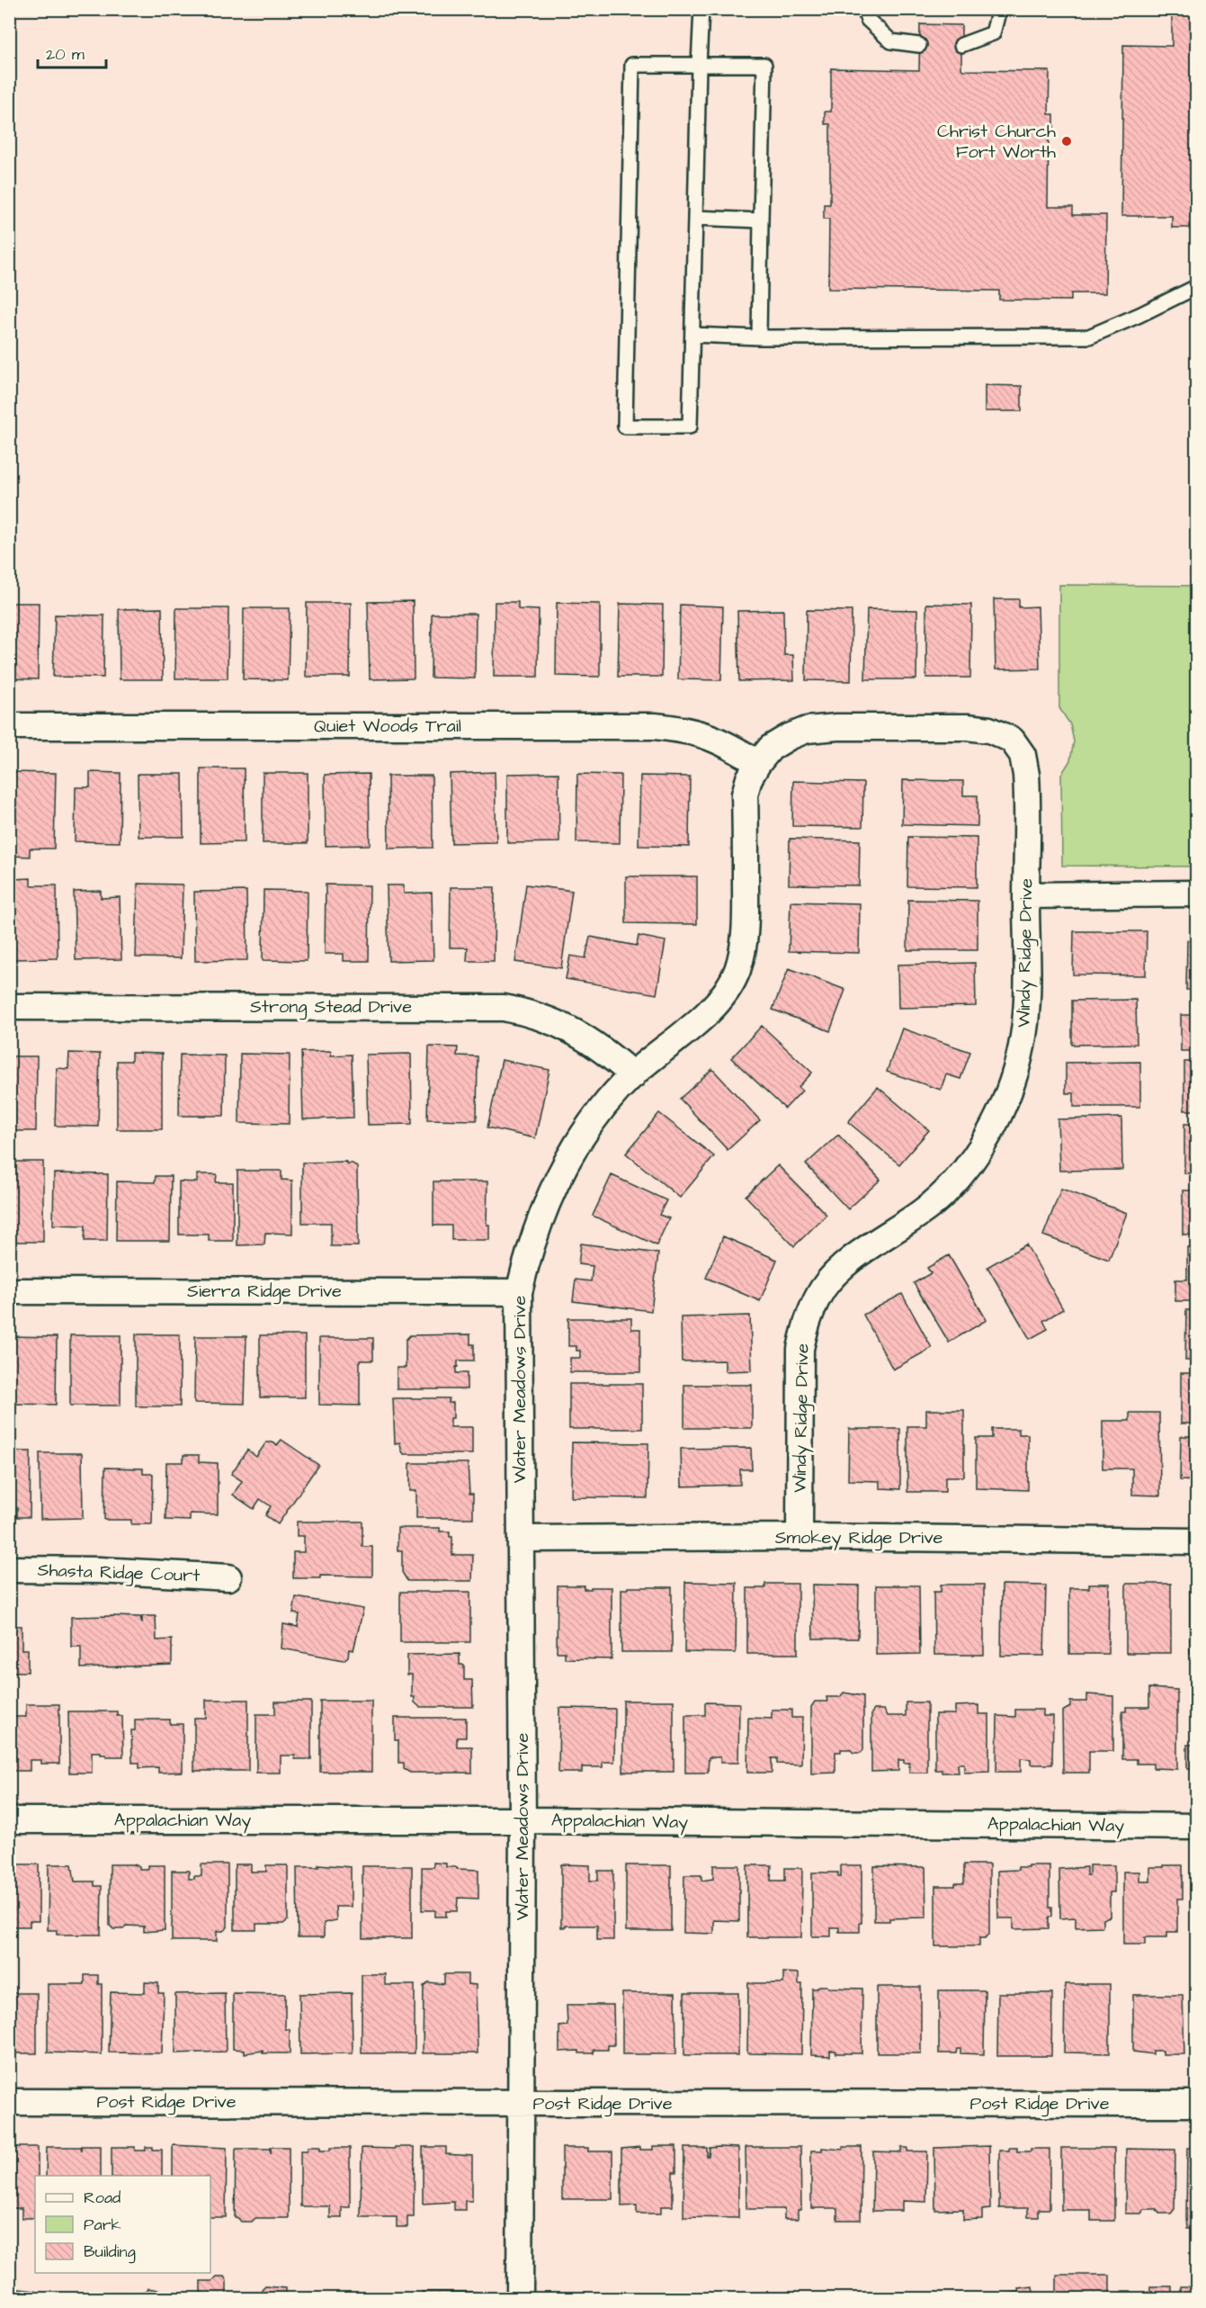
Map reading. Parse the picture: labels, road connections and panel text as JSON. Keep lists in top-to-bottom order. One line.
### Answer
{"streets":{"street":["Quiet Woods Trail","Windy Ridge Drive","Strong Stead Drive","Sierra Ridge Drive","Water Meadows Drive","Smokey Ridge Drive","Shasta Ridge Court","Appalachian Way","Post Ridge Drive"]},"crossings":[["Quiet Woods Trail","Water Meadows Drive"],["Windy Ridge Drive","Water Meadows Drive"],["Windy Ridge Drive","Smokey Ridge Drive"],["Strong Stead Drive","Water Meadows Drive"],["Sierra Ridge Drive","Water Meadows Drive"],["Water Meadows Drive","Smokey Ridge Drive"],["Water Meadows Drive","Appalachian Way"],["Water Meadows Drive","Post Ridge Drive"]],"places":["Christ Church Fort Worth"],"legend":["Road","Park","Building"],"scale_bar":"20 m"}
